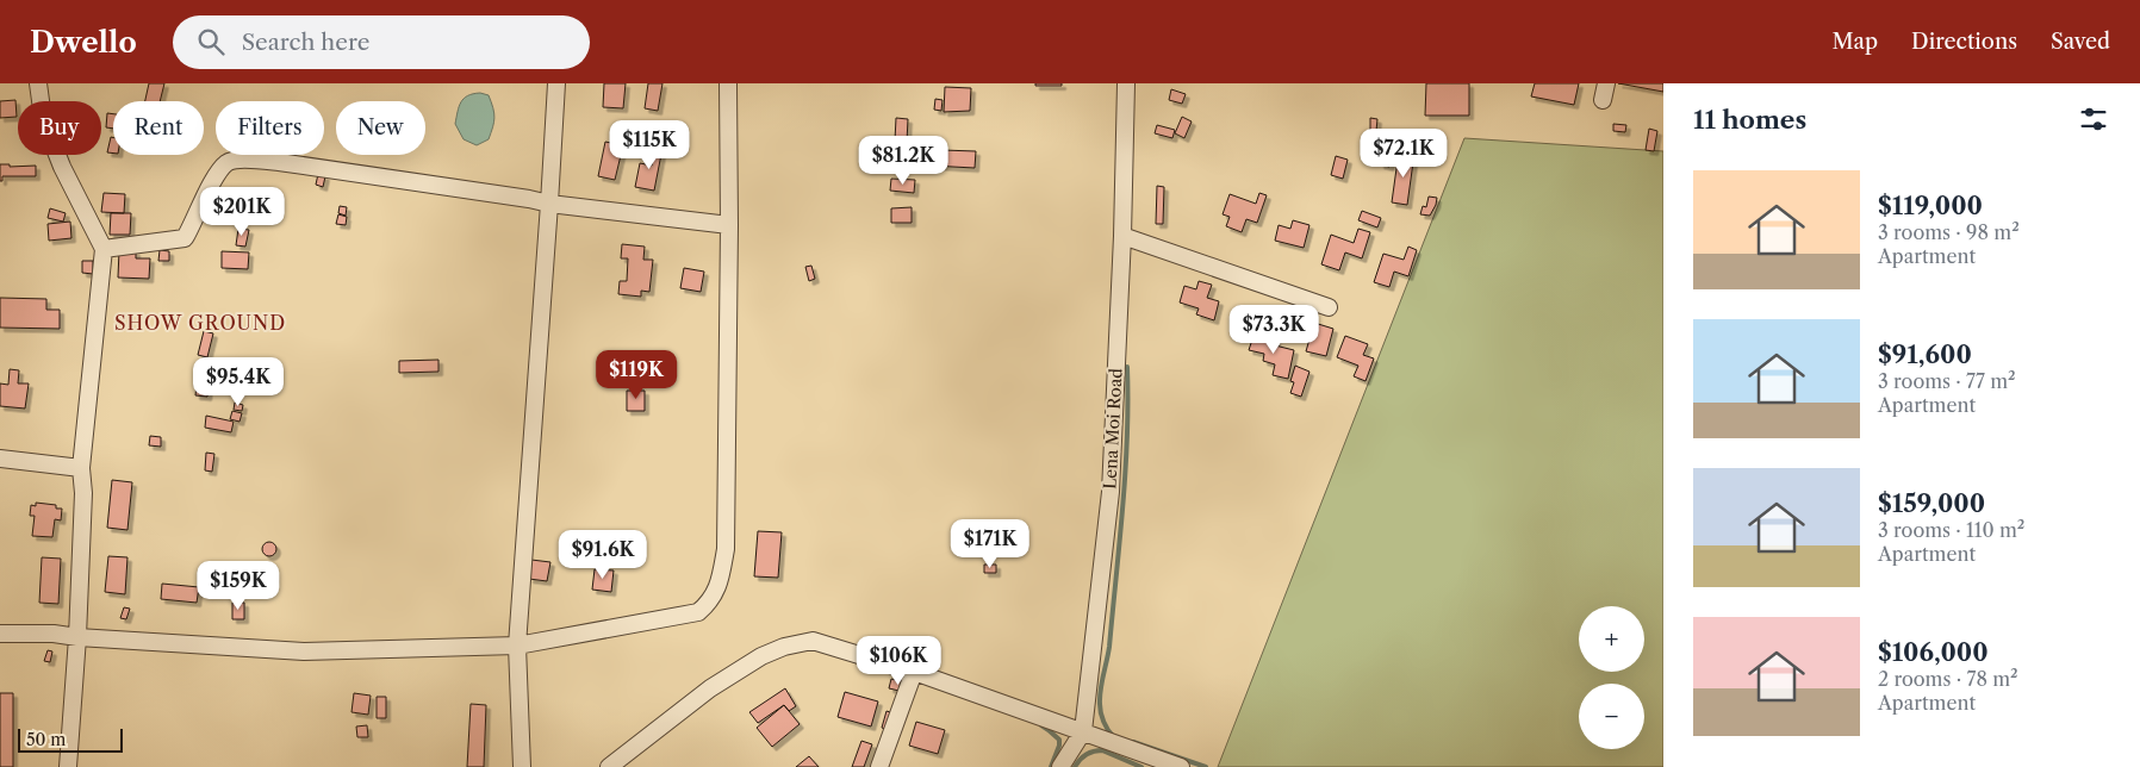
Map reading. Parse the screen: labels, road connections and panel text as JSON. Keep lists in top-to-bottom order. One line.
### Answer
{"streets":{"street":["Lena Moi Road"]},"districts":["SHOW GROUND"],"scale_bar":"50 m","page":{"header":"Dwello","search":"Search here","nav":["Map","Directions","Saved"],"heading":"11 homes","chip":["Buy","Rent","Filters","New"],"price":["$115K","$72.1K","$81.2K","$201K","$73.3K","$119K","$95.4K","$171K","$91.6K","$159K","$106K"],"list":[{"name":"$119,000","note":"3 rooms · 98 m² · Apartment"},{"name":"$91,600","note":"3 rooms · 77 m² · Apartment"},{"name":"$159,000","note":"3 rooms · 110 m² · Apartment"},{"name":"$106,000","note":"2 rooms · 78 m² · Apartment"}],"map_buttons":["+","−"],"scale":"50 m"}}
